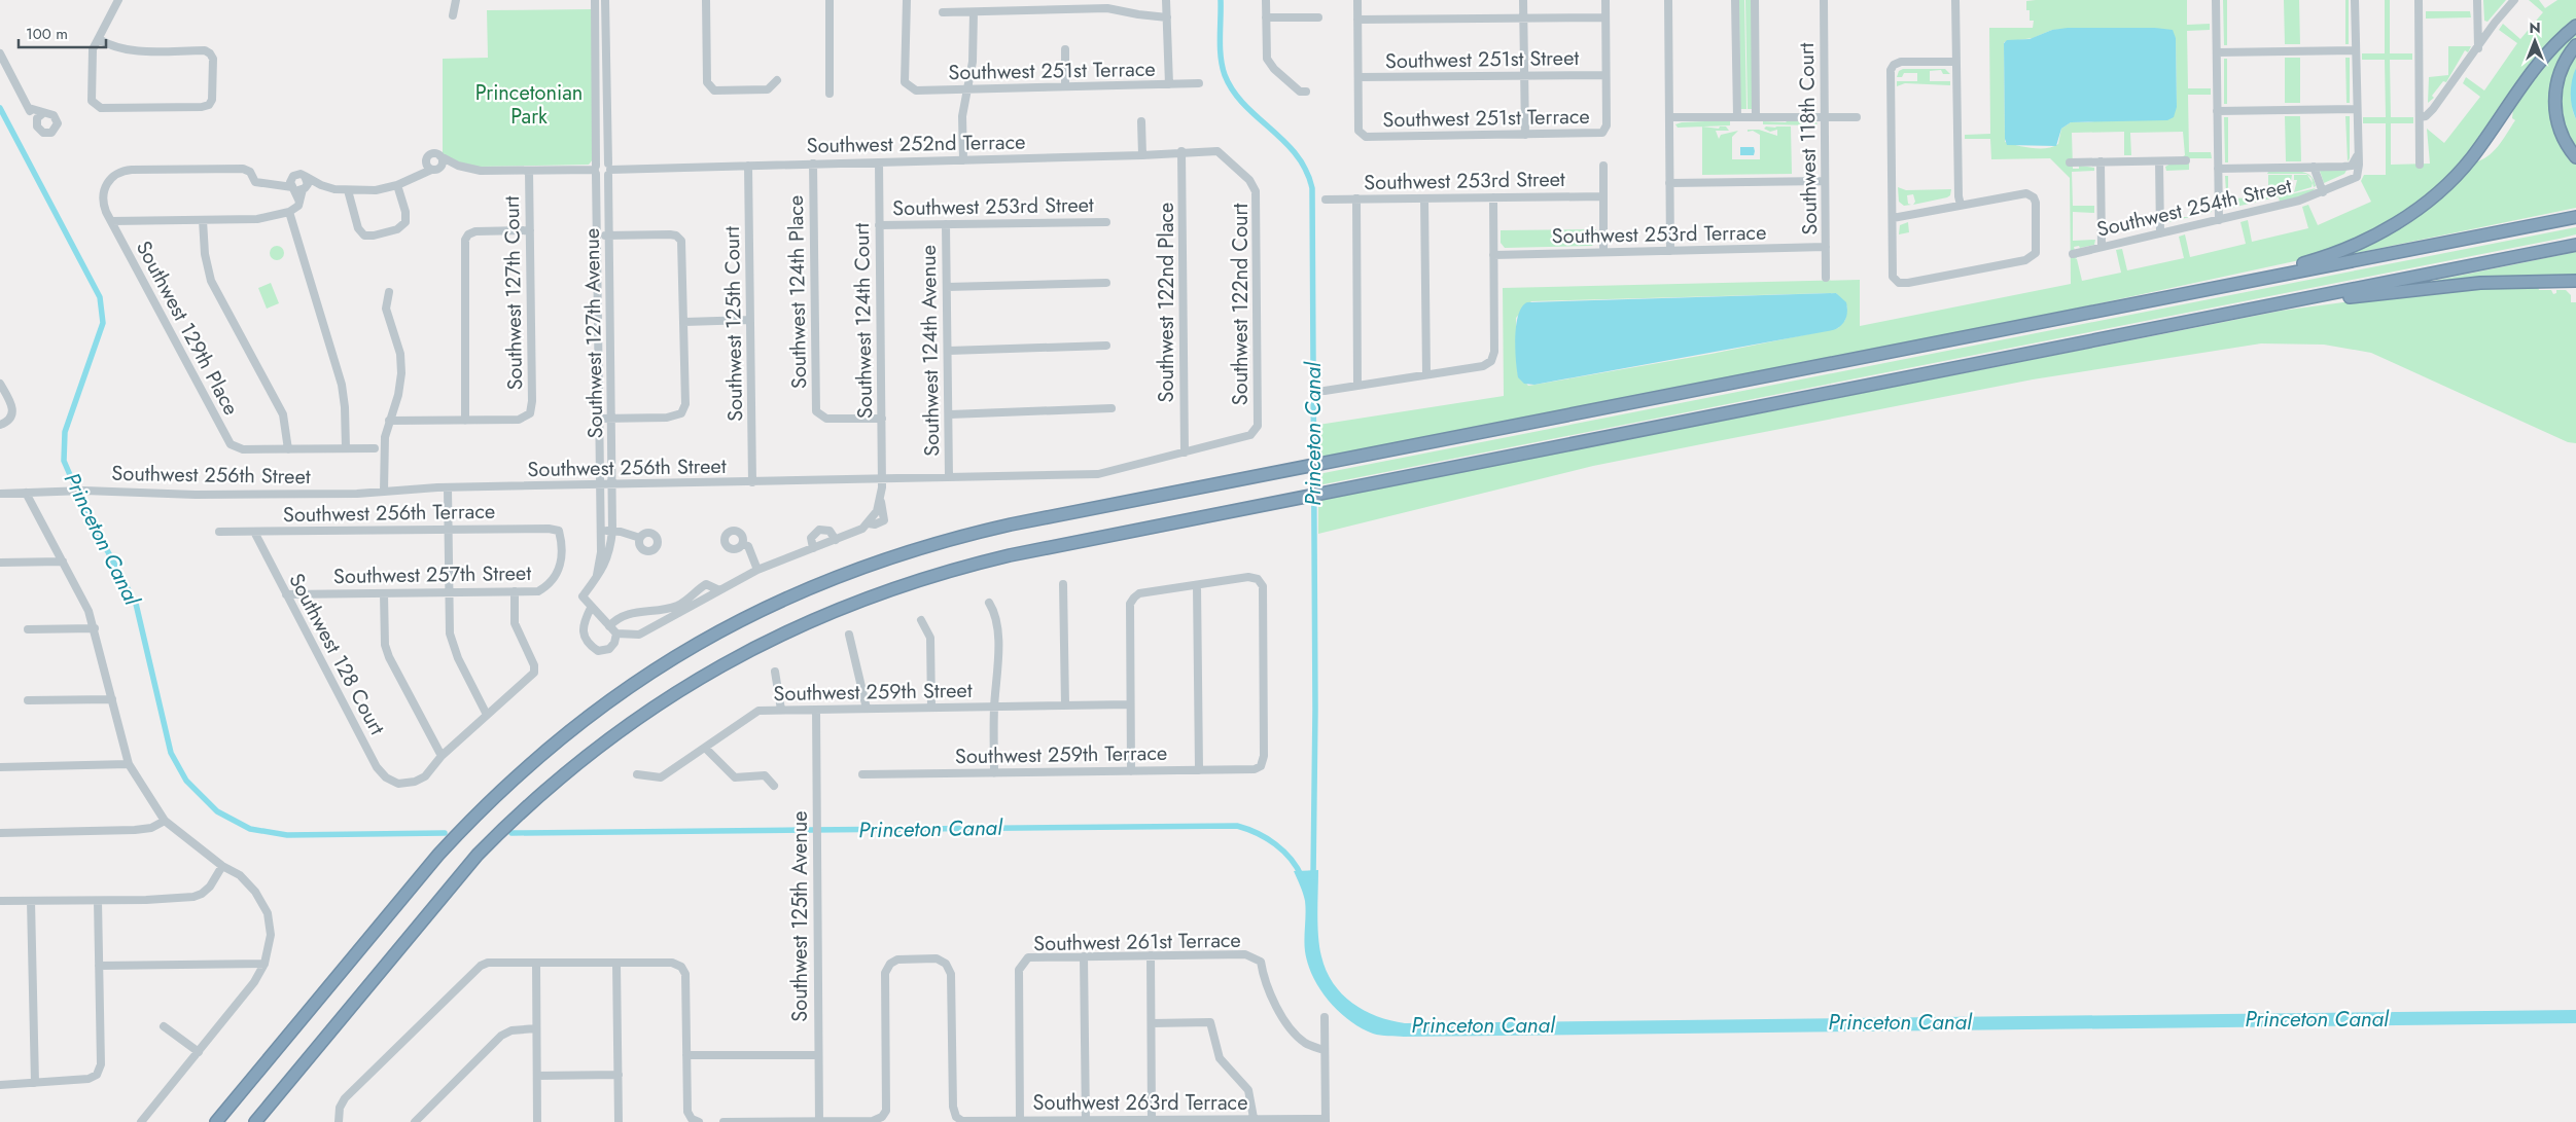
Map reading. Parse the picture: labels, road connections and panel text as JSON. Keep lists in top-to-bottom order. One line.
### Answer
{"streets":{"street":["Southwest 251st Street","Southwest 251st Terrace","Southwest 118th Court","Southwest 252nd Terrace","Southwest 253rd Street","Southwest 254th Street","Southwest 253rd Terrace","Southwest 124th Place","Southwest 127th Court","Southwest 122nd Place","Southwest 122nd Court","Southwest 124th Court","Southwest 125th Court","Southwest 129th Place","Southwest 127th Avenue","Southwest 124th Avenue","Southwest 256th Street","Southwest 256th Terrace","Southwest 257th Street","Southwest 128 Court","Southwest 259th Street","Southwest 259th Terrace","Southwest 125th Avenue","Southwest 261st Terrace","Southwest 263rd Terrace"]},"crossings":[["Southwest 251st Street","Southwest 251st Terrace"],["Southwest 118th Court","Southwest 253rd Terrace"],["Southwest 252nd Terrace","Southwest 124th Place"],["Southwest 252nd Terrace","Southwest 122nd Place"],["Southwest 252nd Terrace","Southwest 122nd Court"],["Southwest 252nd Terrace","Southwest 124th Court"],["Southwest 252nd Terrace","Southwest 125th Court"],["Southwest 252nd Terrace","Southwest 127th Avenue"],["Southwest 253rd Street","Southwest 124th Court"],["Southwest 253rd Street","Southwest 124th Avenue"],["Southwest 124th Place","Southwest 124th Court"],["Southwest 122nd Place","Southwest 256th Street"],["Southwest 122nd Court","Southwest 256th Street"],["Southwest 124th Court","Southwest 256th Street"],["Southwest 125th Court","Southwest 256th Street"],["Southwest 127th Avenue","Southwest 256th Street"],["Southwest 124th Avenue","Southwest 256th Street"],["Southwest 256th Terrace","Southwest 257th Street"],["Southwest 256th Terrace","Southwest 128 Court"],["Southwest 257th Street","Southwest 128 Court"],["Southwest 259th Street","Southwest 125th Avenue"],["Southwest 125th Avenue","Southwest 263rd Terrace"],["Southwest 261st Terrace","Southwest 263rd Terrace"]],"water":["Princeton Canal"],"parks":["Princetonian Park"],"scale_bar":"100 m","north":"top"}
